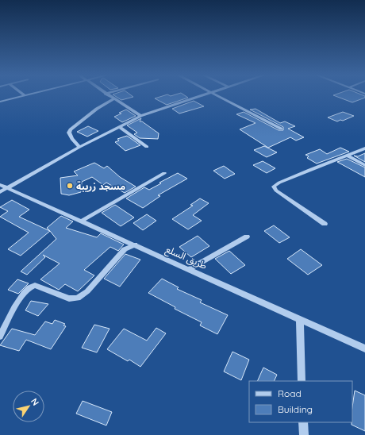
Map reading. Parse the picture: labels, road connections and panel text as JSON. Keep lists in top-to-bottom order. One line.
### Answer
{"streets":{"street":["طريق السلع"]},"places":["مسجد زريبة"],"legend":["Road","Building"],"north":"top right"}
